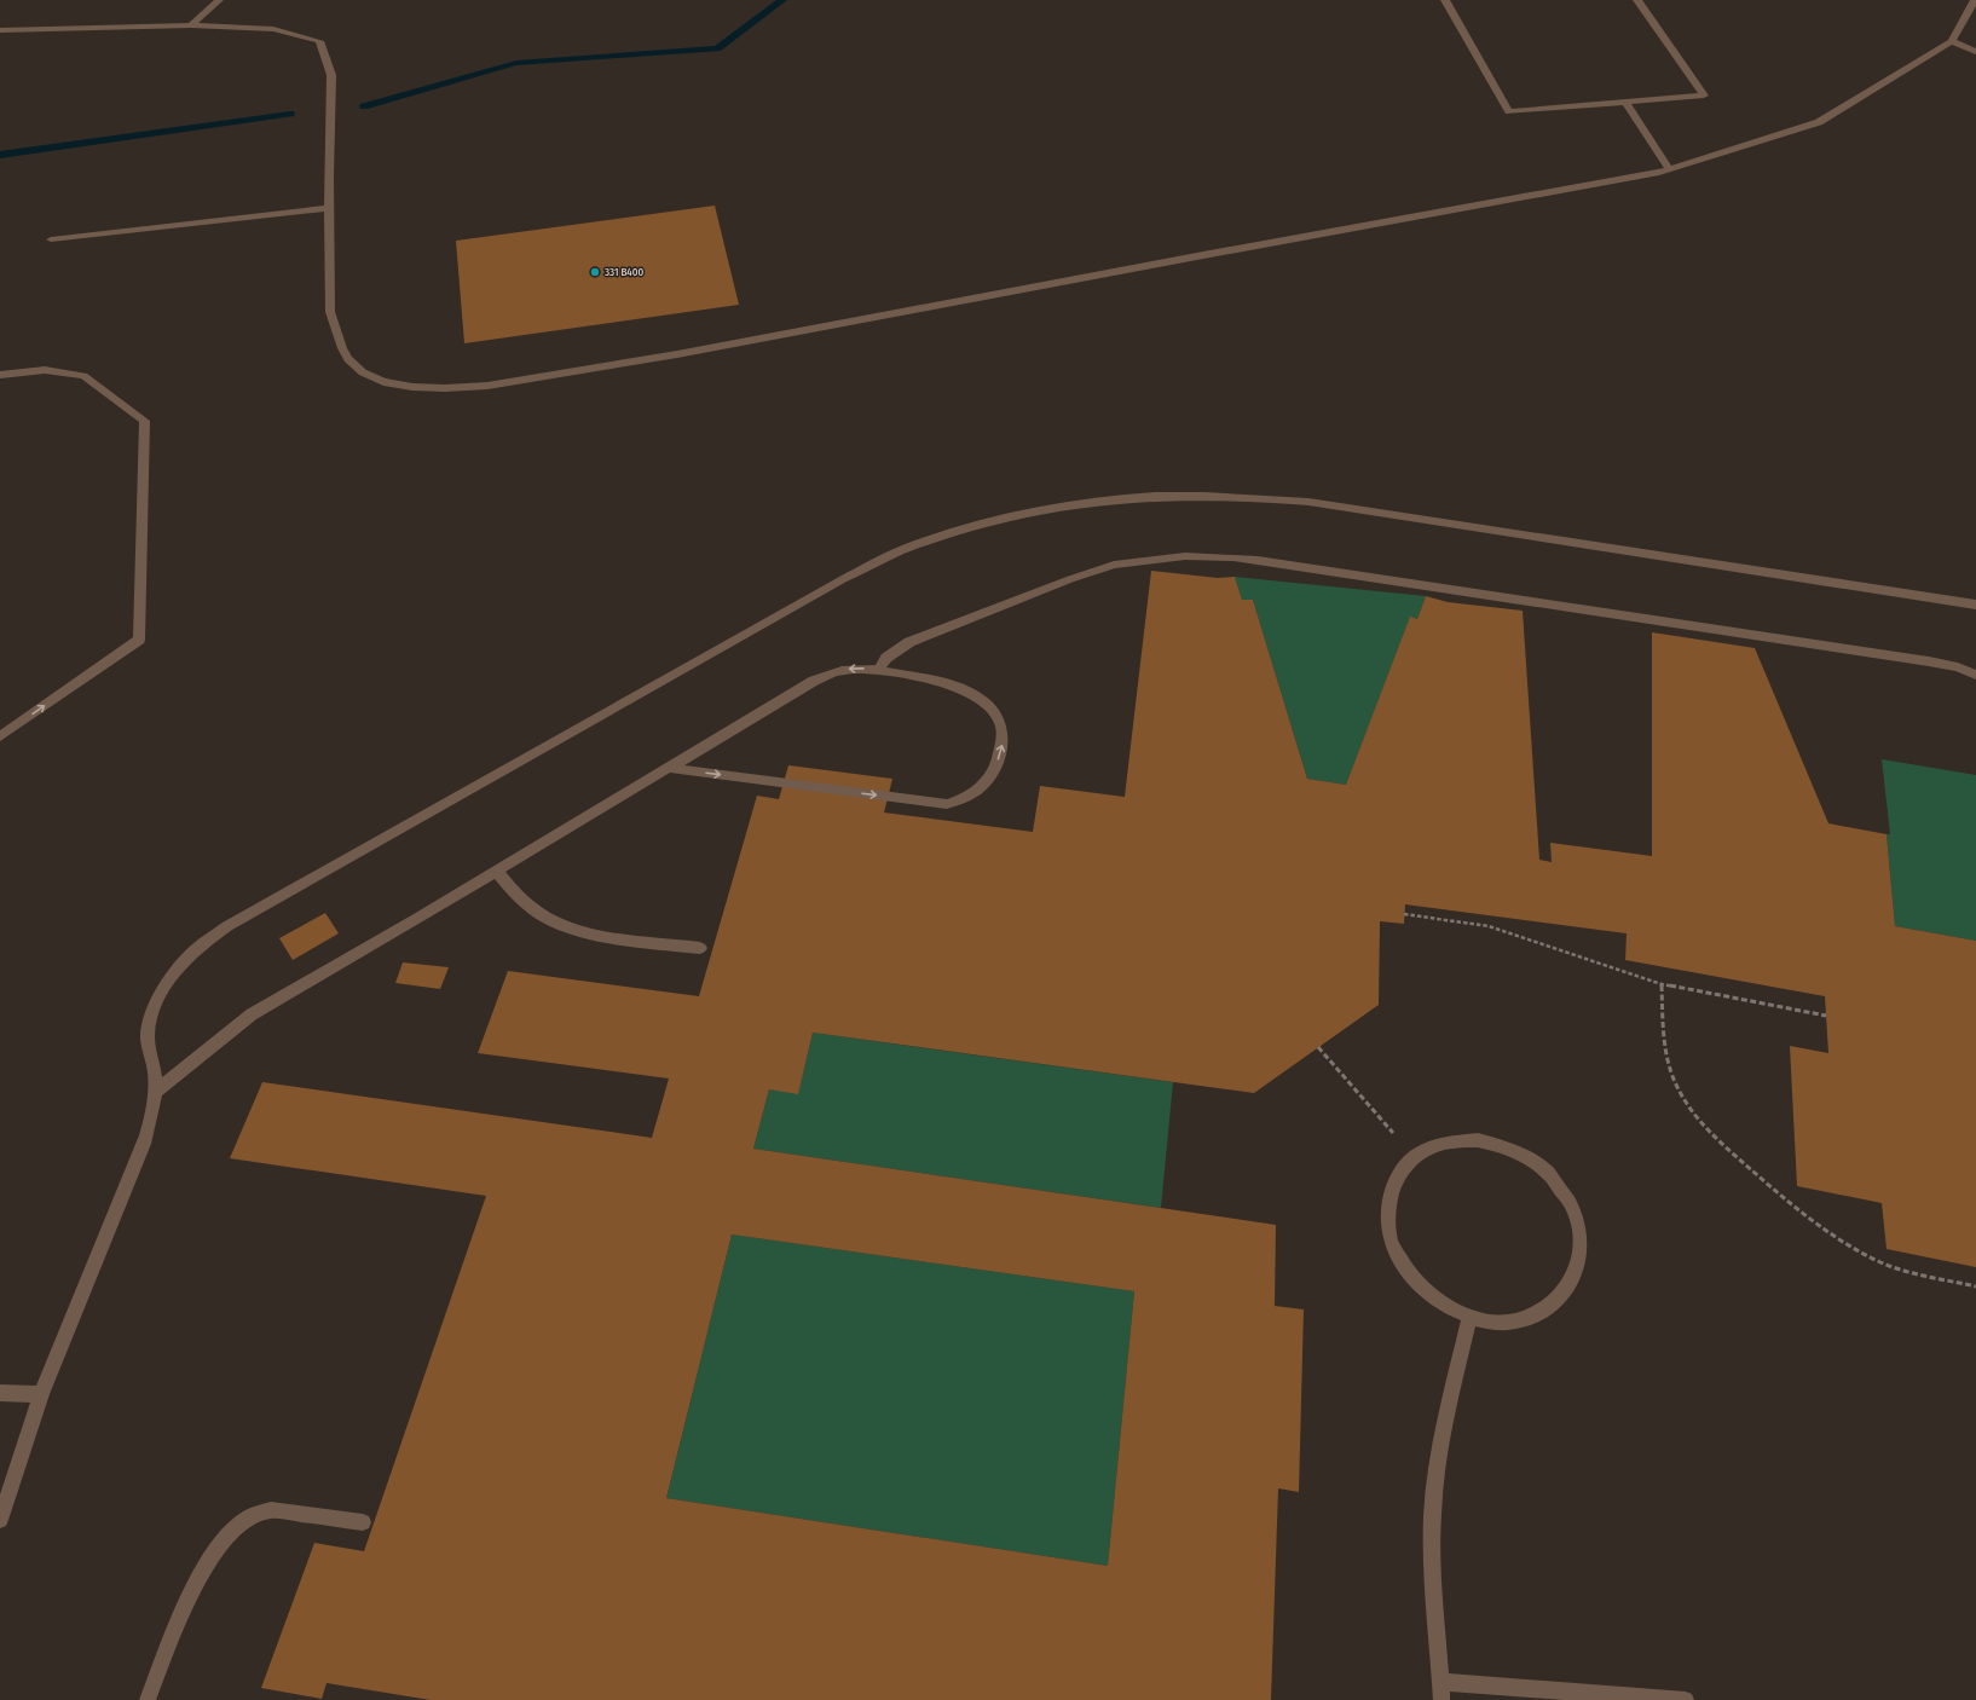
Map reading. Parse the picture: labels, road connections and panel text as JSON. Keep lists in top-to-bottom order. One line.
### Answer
{"places":["331 B400"]}
